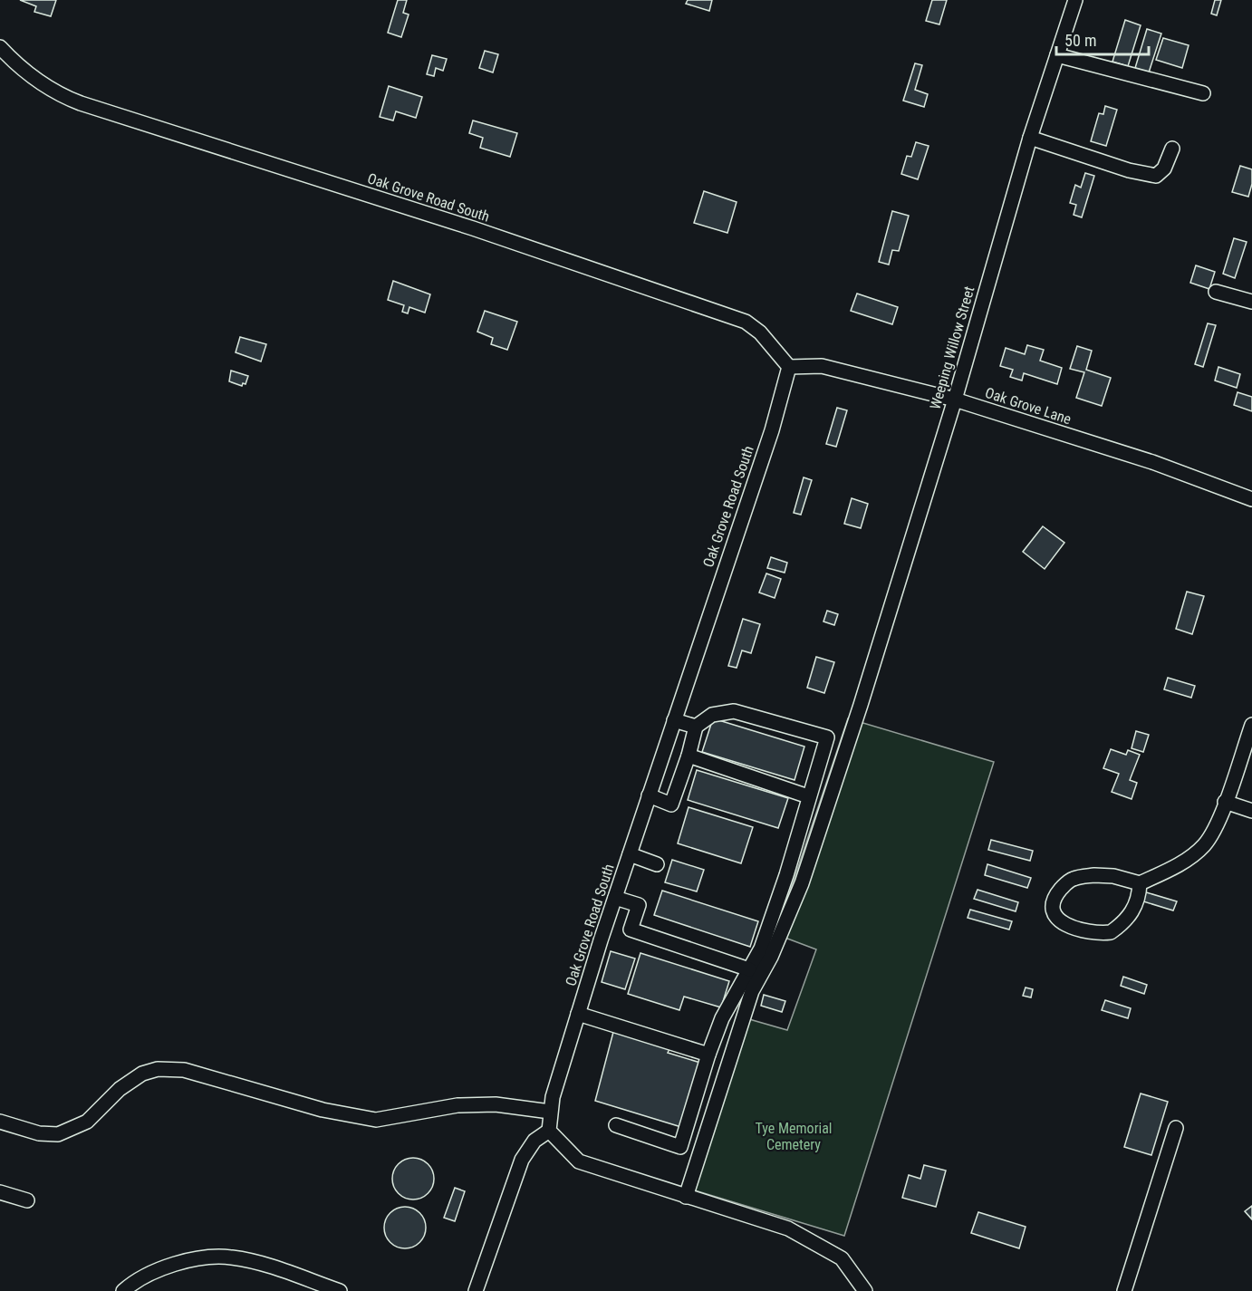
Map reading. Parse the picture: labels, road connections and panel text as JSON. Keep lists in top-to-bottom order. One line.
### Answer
{"streets":{"street":["Oak Grove Road South","Weeping Willow Street","Oak Grove Lane"]},"crossings":[["Oak Grove Road South","Oak Grove Lane"],["Weeping Willow Street","Oak Grove Lane"]],"parks":["Tye Memorial Cemetery"],"scale_bar":"50 m"}
